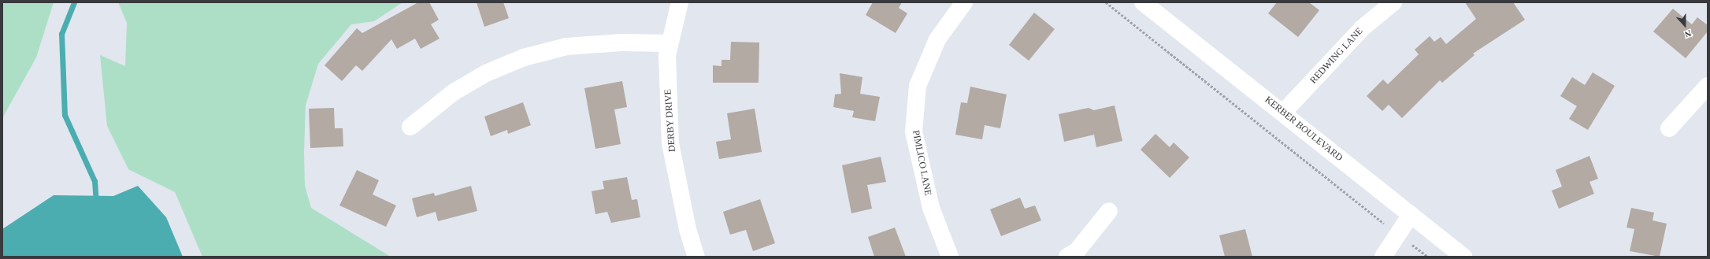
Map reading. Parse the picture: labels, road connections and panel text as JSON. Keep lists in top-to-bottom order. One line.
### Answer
{"streets":{"street":["REDWING LANE","DERBY DRIVE","KERBER BOULEVARD","PIMLICO LANE"]},"crossings":[["REDWING LANE","KERBER BOULEVARD"]],"north":"bottom"}
